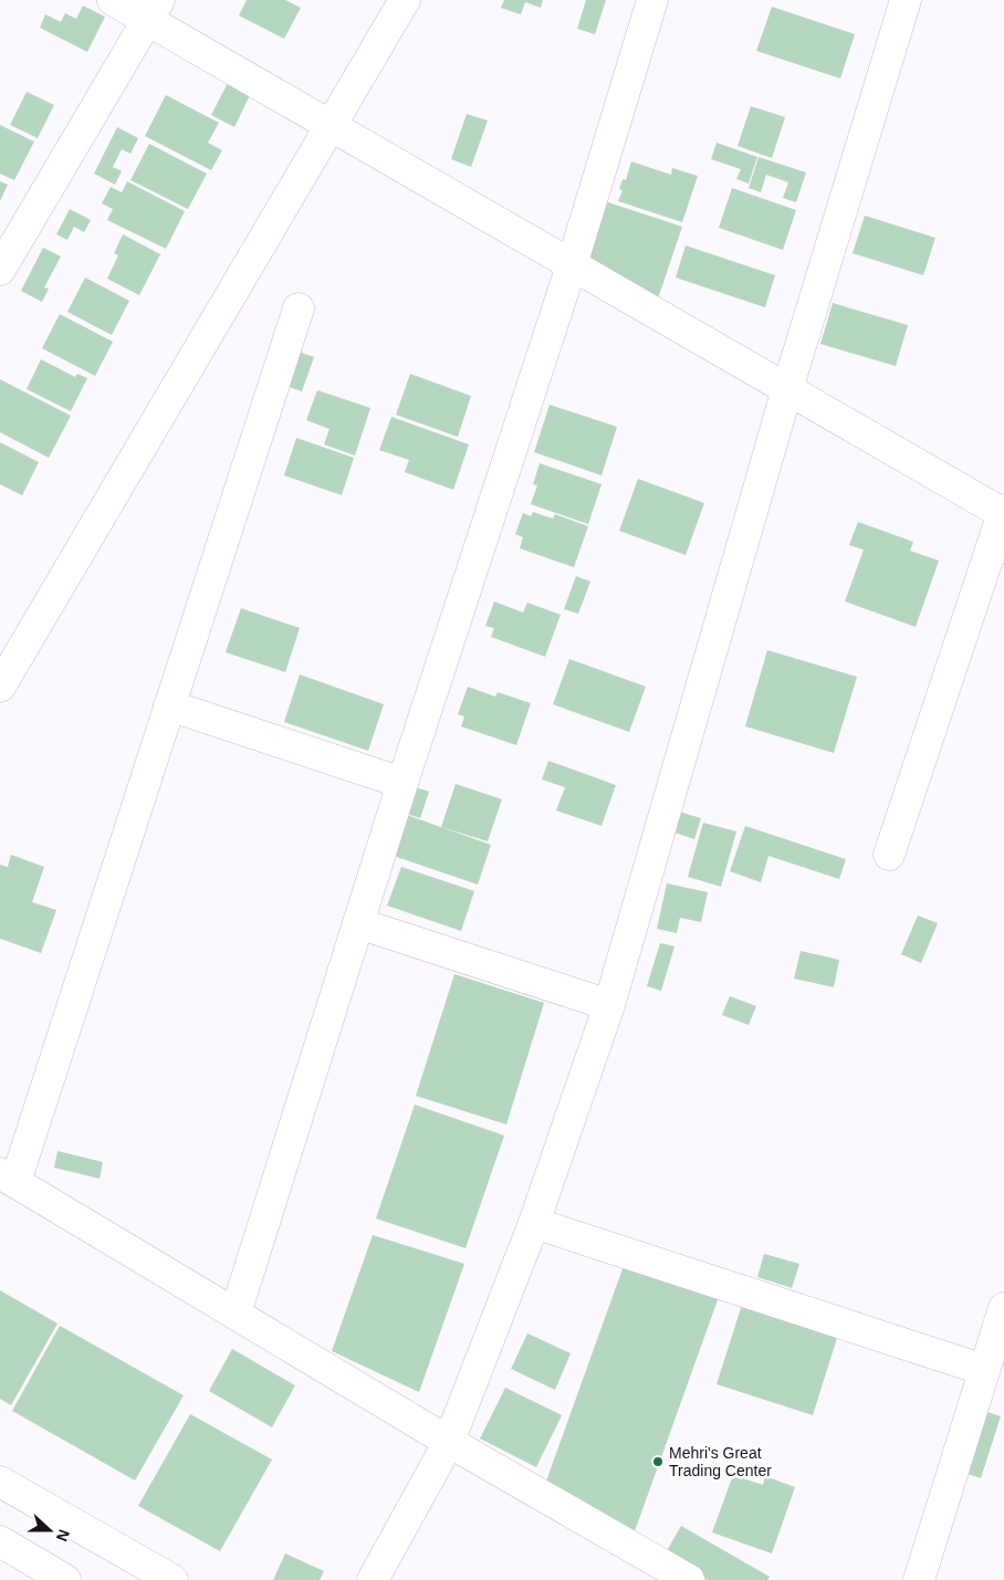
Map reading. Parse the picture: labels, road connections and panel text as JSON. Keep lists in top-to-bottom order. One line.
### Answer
{"places":["Mehri's Great Trading Center"],"north":"right"}
